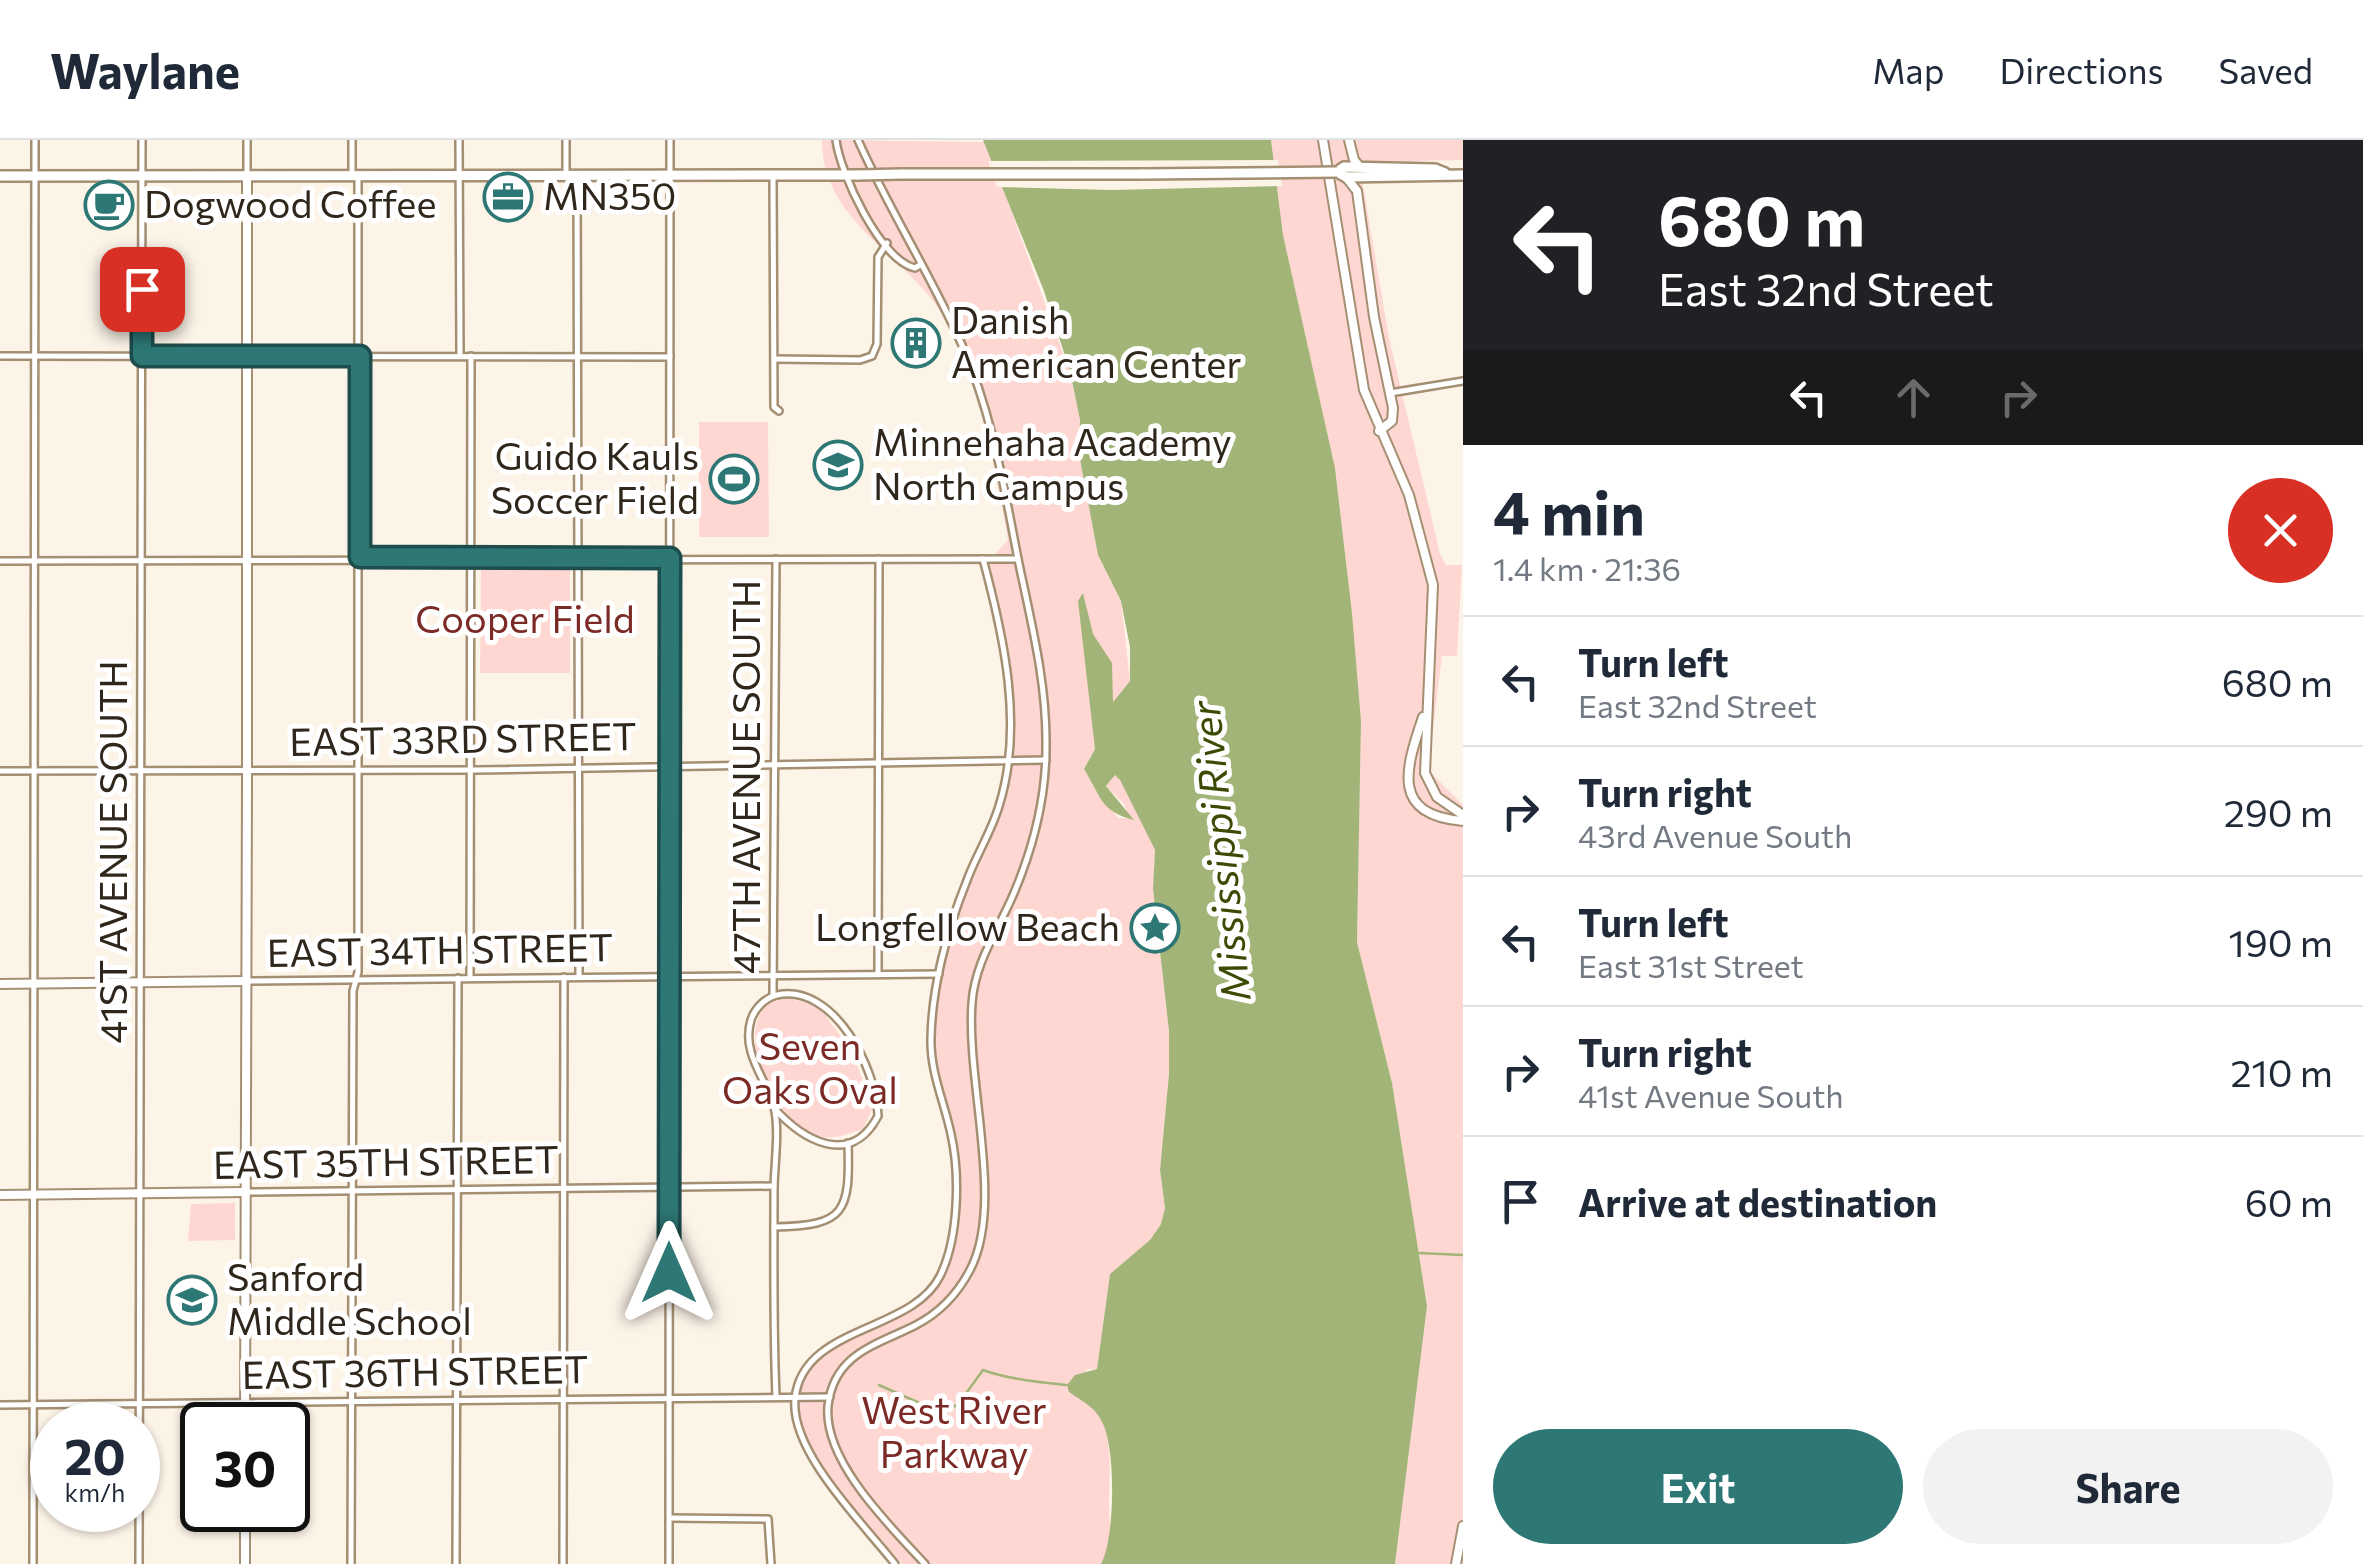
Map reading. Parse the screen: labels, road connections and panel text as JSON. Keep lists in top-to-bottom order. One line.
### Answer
{"streets":{"street":["EAST 33RD STREET","47TH AVENUE SOUTH","41ST AVENUE SOUTH","EAST 34TH STREET","EAST 35TH STREET","EAST 36TH STREET"]},"crossings":[["EAST 33RD STREET","47TH AVENUE SOUTH"],["EAST 33RD STREET","41ST AVENUE SOUTH"],["47TH AVENUE SOUTH","EAST 34TH STREET"],["41ST AVENUE SOUTH","EAST 34TH STREET"],["41ST AVENUE SOUTH","EAST 35TH STREET"]],"water":["Mississippi River"],"parks":["Cooper Field","Seven Oaks Oval","West River Parkway"],"places":{"office":["MN350"],"cafe":["Dogwood Coffee"],"building":["Danish American Center"],"school or university":["Minnehaha Academy North Campus","Sanford Middle School"],"sports":["Guido Kauls Soccer Field"],"place":["Longfellow Beach"]},"page":{"header":"Waylane","nav":["Map","Directions","Saved"],"turn":["680 m","East 32nd Street"],"heading":["4 min","1.4 km · 21:36"],"list":[{"name":"Turn left","note":"East 32nd Street","value":"680 m"},{"name":"Turn right","note":"43rd Avenue South","value":"290 m"},{"name":"Turn left","note":"East 31st Street","value":"190 m"},{"name":"Turn right","note":"41st Avenue South","value":"210 m"},{"name":"Arrive at destination","value":"60 m"}],"speed":"20 km/h","limit":"30","buttons":["Exit","Share"]}}
